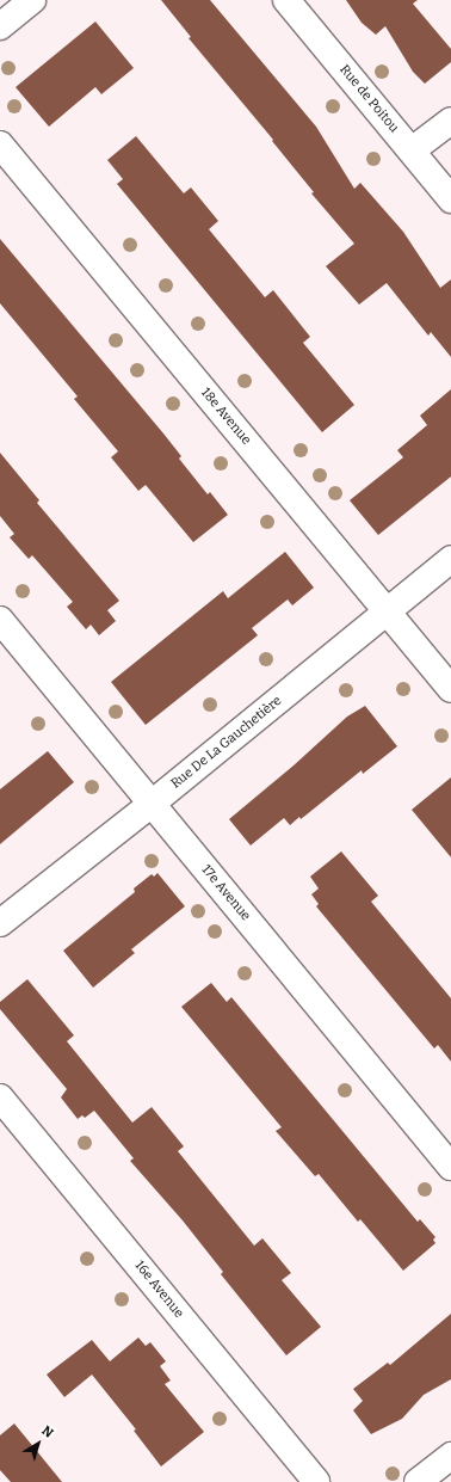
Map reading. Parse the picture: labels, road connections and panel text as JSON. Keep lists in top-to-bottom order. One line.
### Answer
{"streets":{"street":["Rue de Poitou","18e Avenue","Rue De La Gauchetière","17e Avenue","16e Avenue"]},"crossings":[["18e Avenue","Rue De La Gauchetière"],["Rue De La Gauchetière","17e Avenue"]],"north":"top right"}
